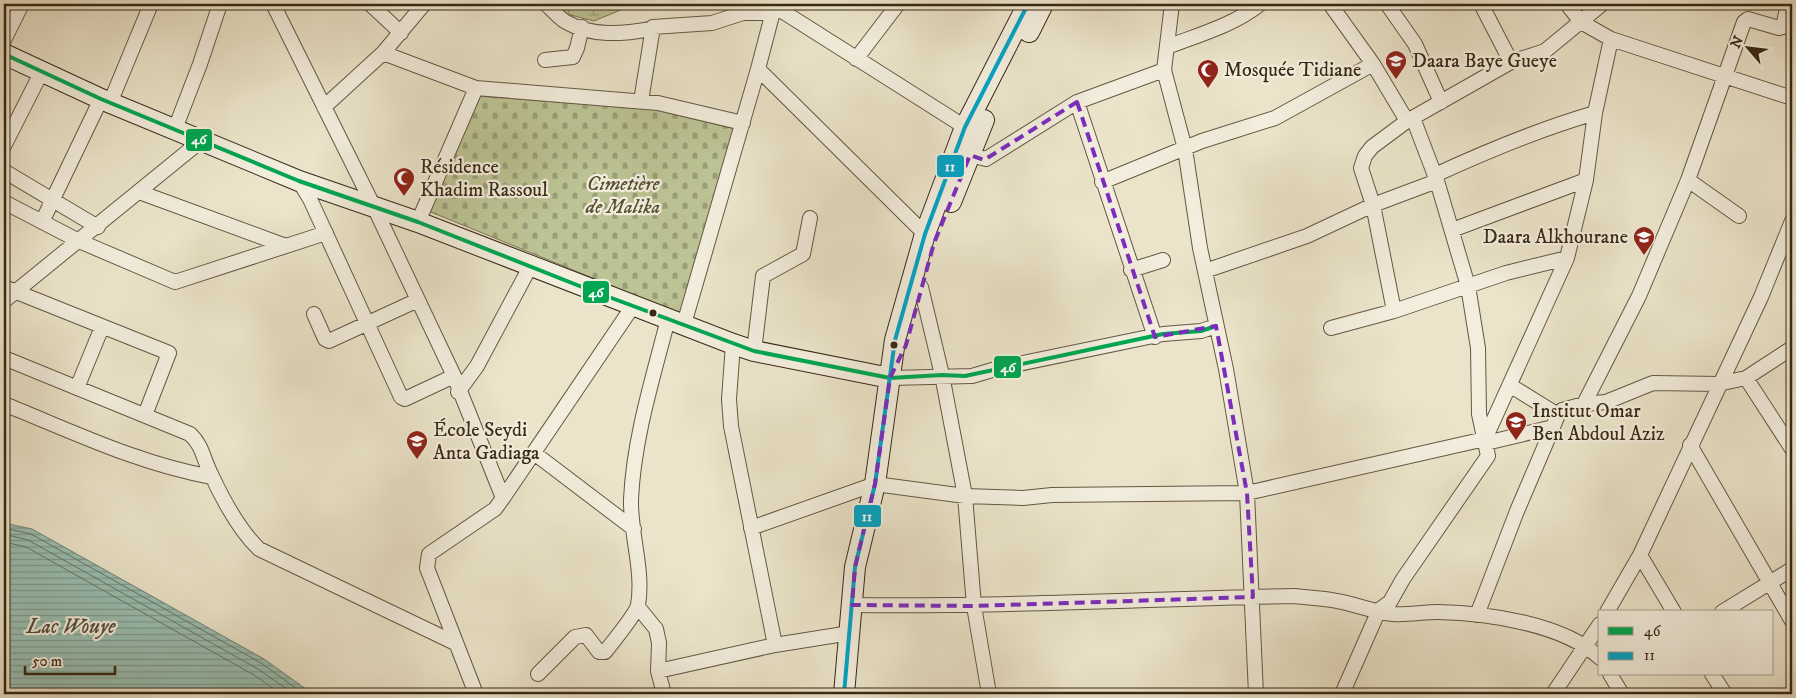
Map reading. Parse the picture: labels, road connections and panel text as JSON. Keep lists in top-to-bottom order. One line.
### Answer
{"water":["Lac Wouye"],"parks":["Cimetière de Malika"],"places":{"school or university":["Daara Baye Gueye","Daara Alkhourane","Institut Omar Ben Abdoul Aziz","École Seydi Anta Gadiaga"],"mosque":["Mosquée Tidiane","Résidence Khadim Rassoul"]},"lines":["transit line 11","transit line 46"],"legend":["46","11"],"scale_bar":"50 m","north":"top left"}
